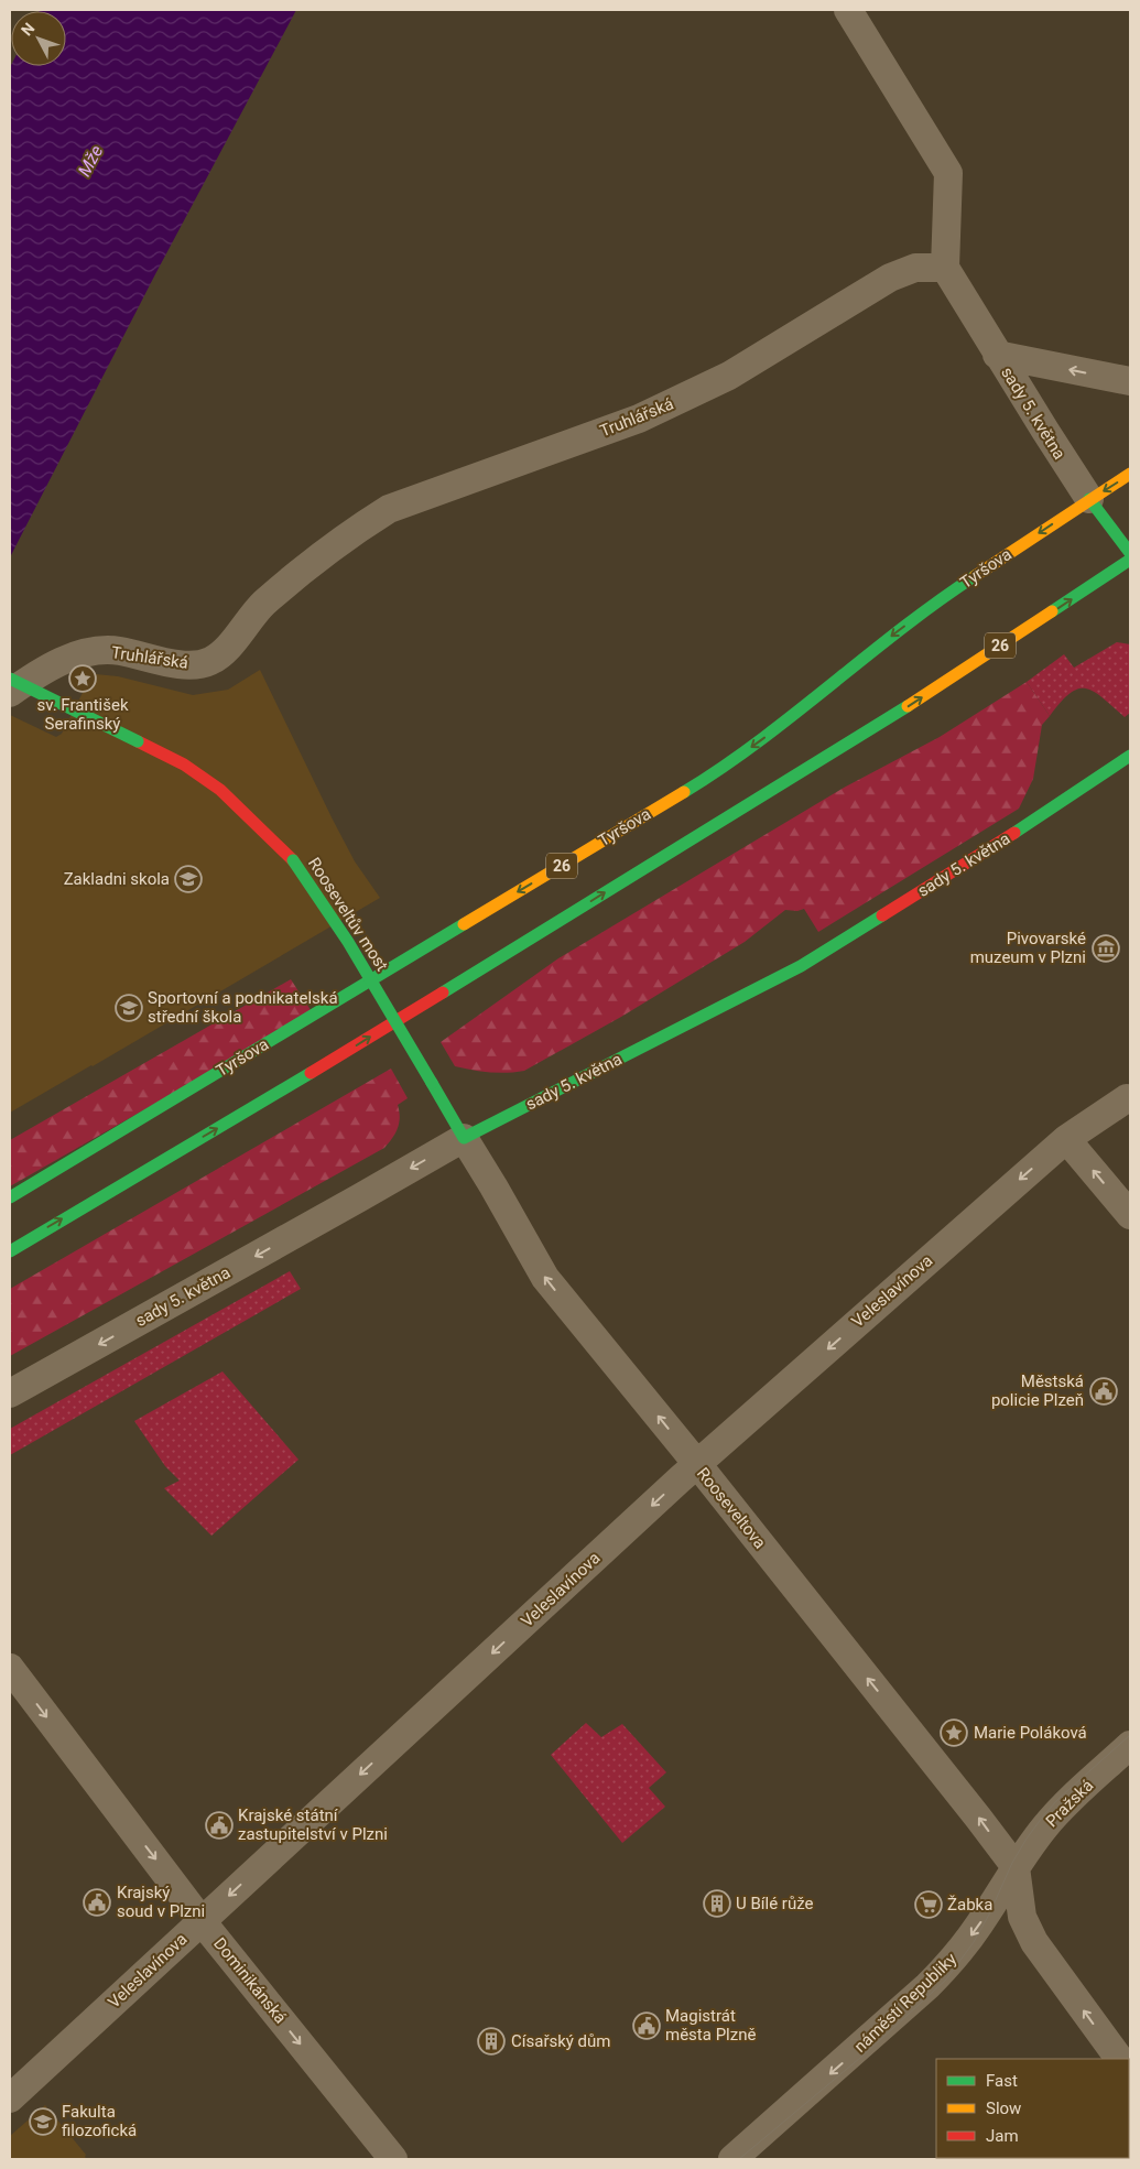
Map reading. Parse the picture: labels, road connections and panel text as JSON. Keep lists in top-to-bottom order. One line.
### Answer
{"streets":{"main road":["sady 5. května","Tyršova","26","Rooseveltův most"],"street":["Truhlářská","Veleslavínova","Rooseveltova","Pražská","Dominikánská","náměstí Republiky"]},"crossings":[["sady 5. května","Truhlářská"],["sady 5. května","Tyršova"],["sady 5. května","Rooseveltův most"],["sady 5. května","Rooseveltova"],["Rooseveltův most","Rooseveltova"],["Veleslavínova","Rooseveltova"],["Veleslavínova","Dominikánská"],["Rooseveltova","Pražská"],["Rooseveltova","náměstí Republiky"],["Pražská","náměstí Republiky"]],"one_way":["Veleslavínova","Rooseveltova","Dominikánská","náměstí Republiky"],"water":["Mže"],"places":{"place":["sv. František Serafinský","Marie Poláková"],"school or university":["Zakladni skola","Sportovní a podnikatelská střední škola","Fakulta filozofická"],"museum":["Pivovarské muzeum v Plzni"],"public building":["Městská policie Plzeň","Krajské státní zastupitelství v Plzni","Krajský soud v Plzni","Magistrát města Plzně"],"building":["U Bílé růže","Císařský dům"],"supermarket":["Žabka"]},"legend":["Fast","Slow","Jam"],"north":"top left"}
